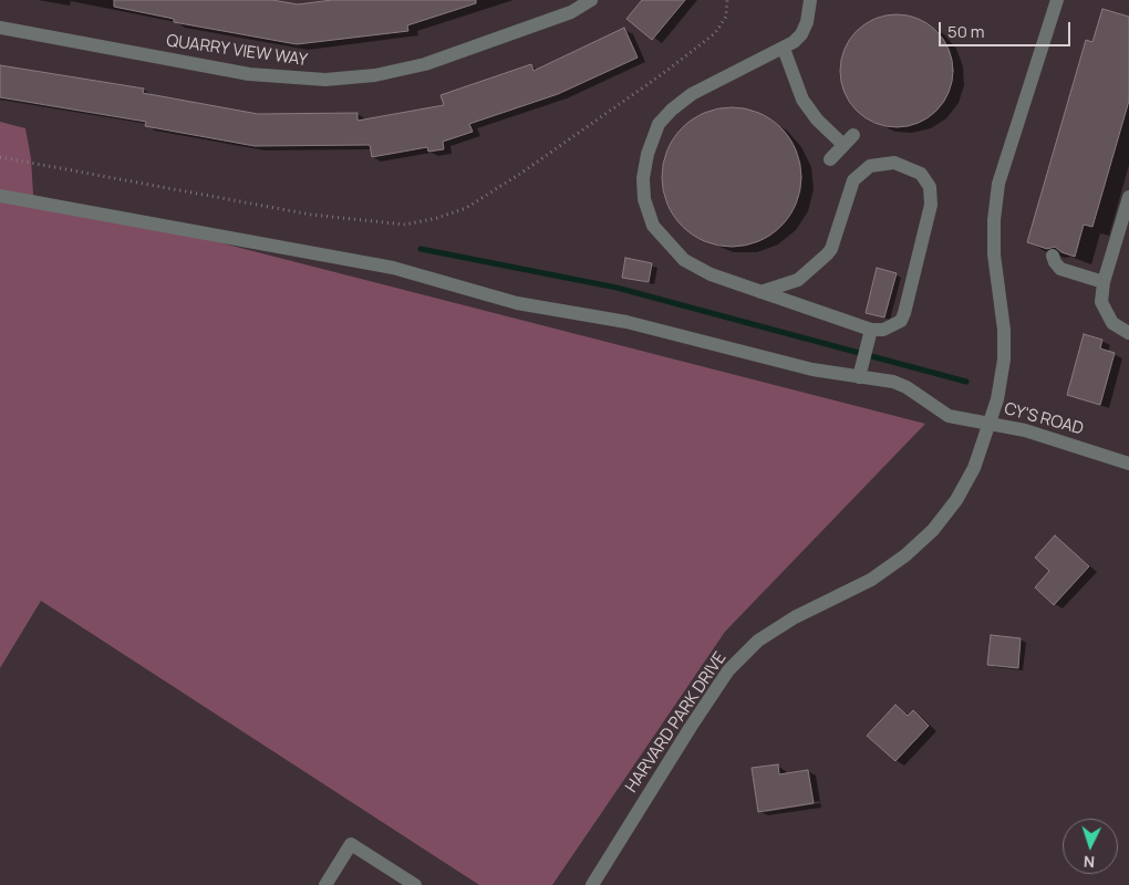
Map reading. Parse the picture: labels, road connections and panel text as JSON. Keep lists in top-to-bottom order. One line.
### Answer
{"streets":{"street":["QUARRY VIEW WAY","CY'S ROAD","HARVARD PARK DRIVE"]},"crossings":[["CY'S ROAD","HARVARD PARK DRIVE"]],"scale_bar":"50 m","north":"bottom"}
